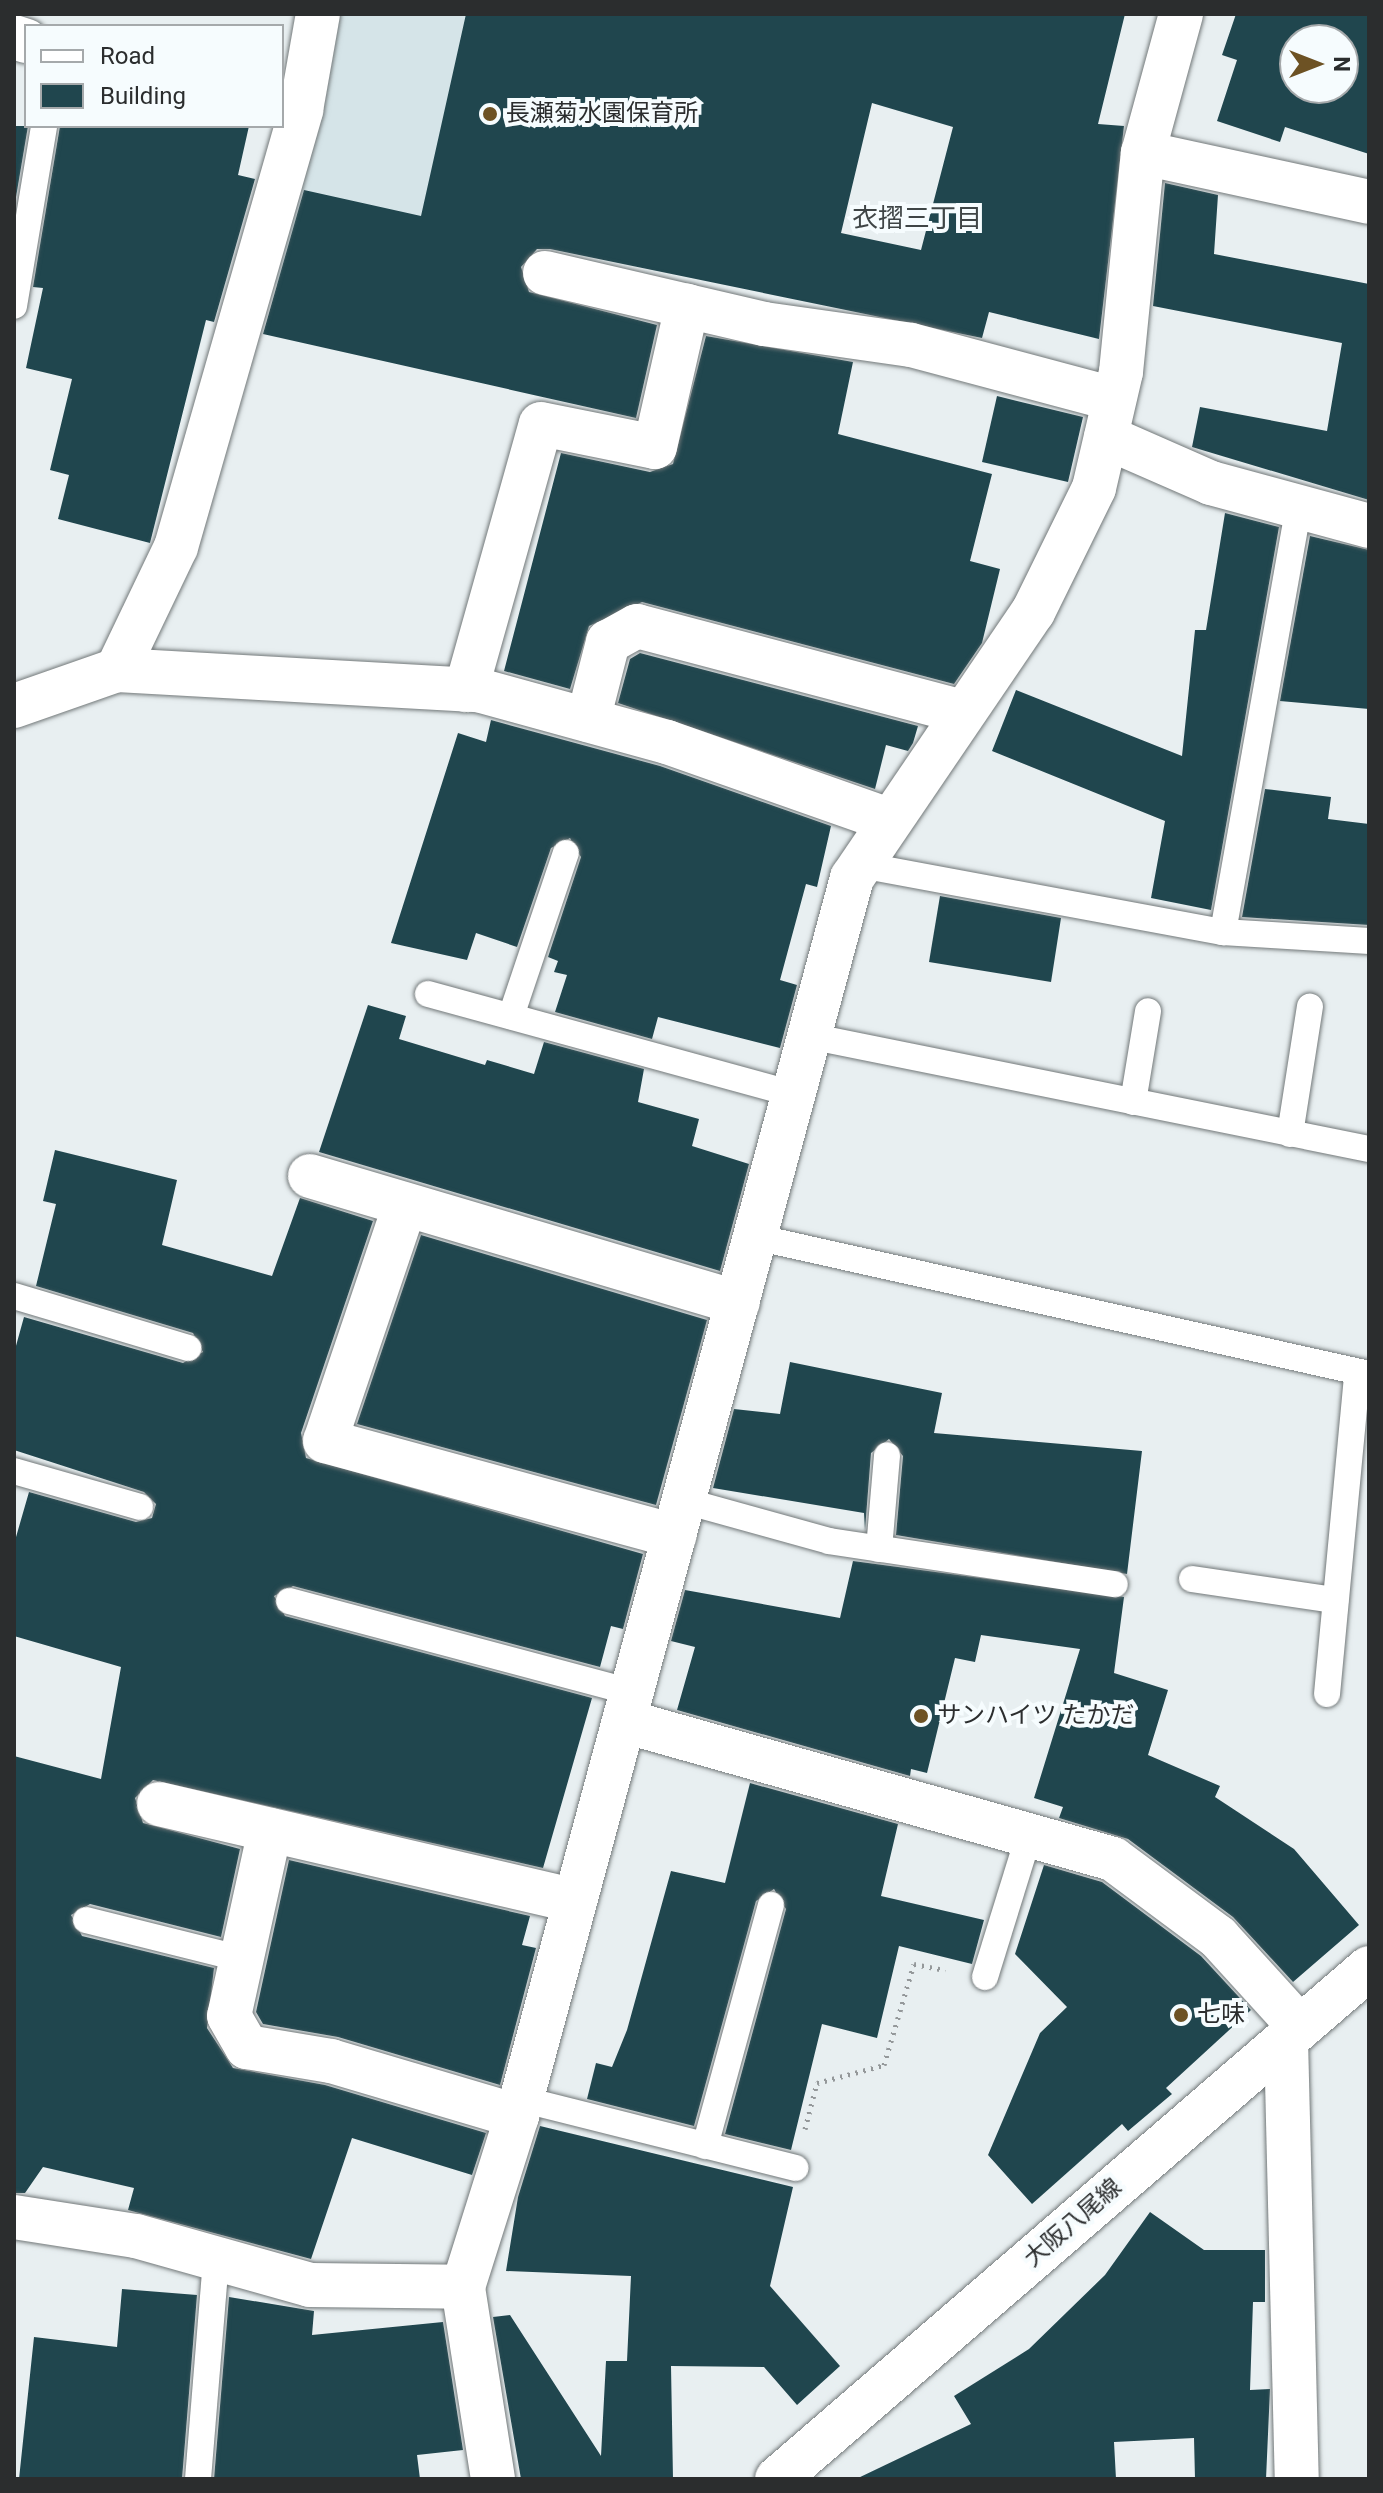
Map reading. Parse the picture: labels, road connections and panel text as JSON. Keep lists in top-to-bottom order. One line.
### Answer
{"streets":{"street":["大阪八尾線"]},"districts":["衣摺三丁目"],"places":["長瀬菊水園保育所","サンハイツ たかだ","七味"],"legend":["Road","Building"],"north":"right"}
